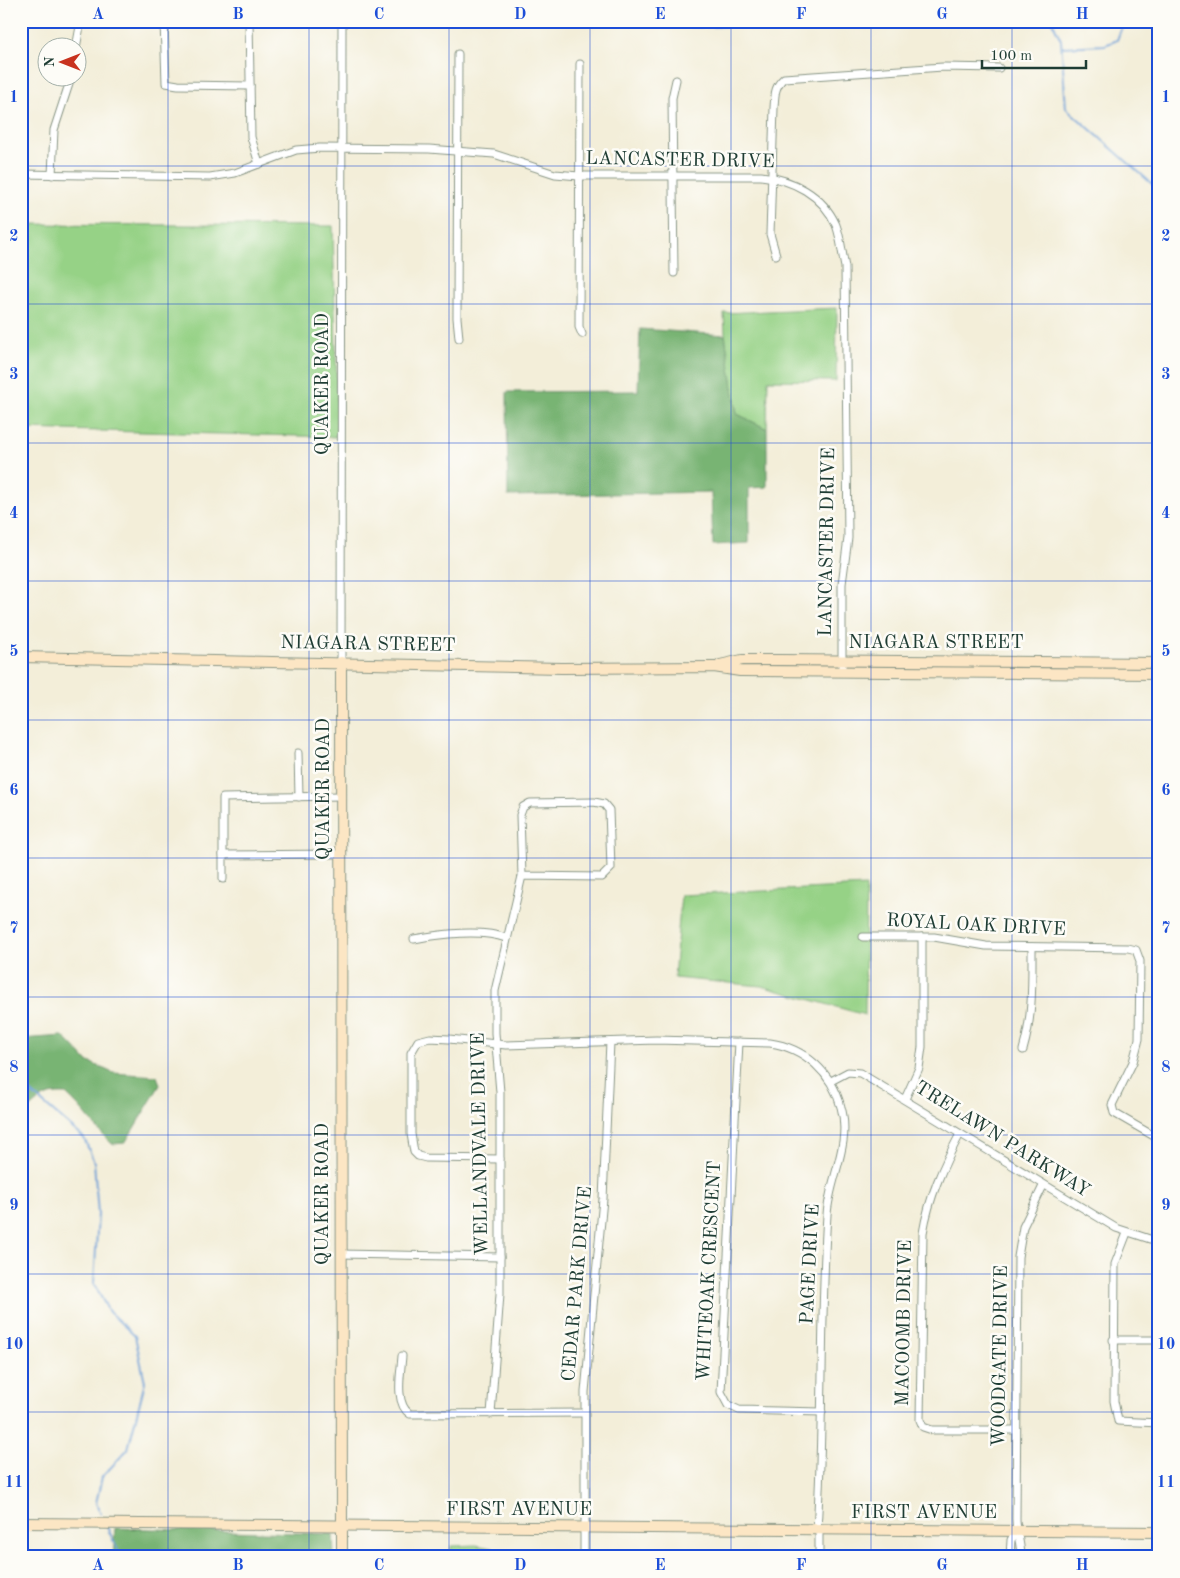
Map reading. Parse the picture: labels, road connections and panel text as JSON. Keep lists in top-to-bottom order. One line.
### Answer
{"streets":{"street":["LANCASTER DRIVE","QUAKER ROAD","NIAGARA STREET","ROYAL OAK DRIVE","TRELAWN PARKWAY","WELLANDVALE DRIVE","PAGE DRIVE","WHITEOAK CRESCENT","CEDAR PARK DRIVE","MACOOMB DRIVE","WOODGATE DRIVE","FIRST AVENUE"]},"crossings":[["LANCASTER DRIVE","QUAKER ROAD"],["LANCASTER DRIVE","NIAGARA STREET"],["QUAKER ROAD","NIAGARA STREET"],["QUAKER ROAD","FIRST AVENUE"],["TRELAWN PARKWAY","PAGE DRIVE"],["TRELAWN PARKWAY","MACOOMB DRIVE"],["TRELAWN PARKWAY","WOODGATE DRIVE"],["WELLANDVALE DRIVE","PAGE DRIVE"],["PAGE DRIVE","WHITEOAK CRESCENT"],["PAGE DRIVE","CEDAR PARK DRIVE"],["PAGE DRIVE","FIRST AVENUE"],["CEDAR PARK DRIVE","FIRST AVENUE"],["MACOOMB DRIVE","WOODGATE DRIVE"],["WOODGATE DRIVE","FIRST AVENUE"]],"scale_bar":"100 m","north":"left","grid":{"columns":["A","B","C","D","E","F","G","H"],"rows":["1","2","3","4","5","6","7","8","9","10","11"]}}
